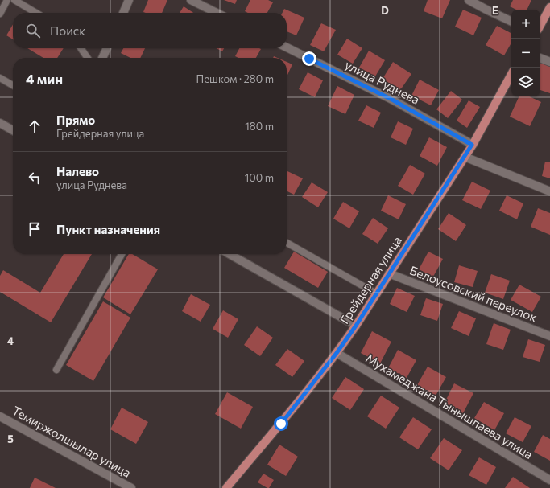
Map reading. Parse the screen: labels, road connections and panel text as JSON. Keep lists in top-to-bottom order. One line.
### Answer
{"streets":{"main road":["Грейдерная улица"],"street":["улица Руднева","Белоусовский переулок","Мухамеджана Тынышпаева улица","Темиржолшылар улица"]},"crossings":[["улица Руднева","Грейдерная улица"],["Грейдерная улица","Белоусовский переулок"],["Грейдерная улица","Мухамеджана Тынышпаева улица"]],"page":{"map_buttons":["+","−"],"search":"Поиск","heading":["4 мин","Пешком · 280 m"],"list":[["Прямо","Грейдерная улица","180 m"],["Налево","улица Руднева","100 m"],"Пункт назначения"]},"grid":{"columns":["D","E"],"rows":["4","5"]}}
